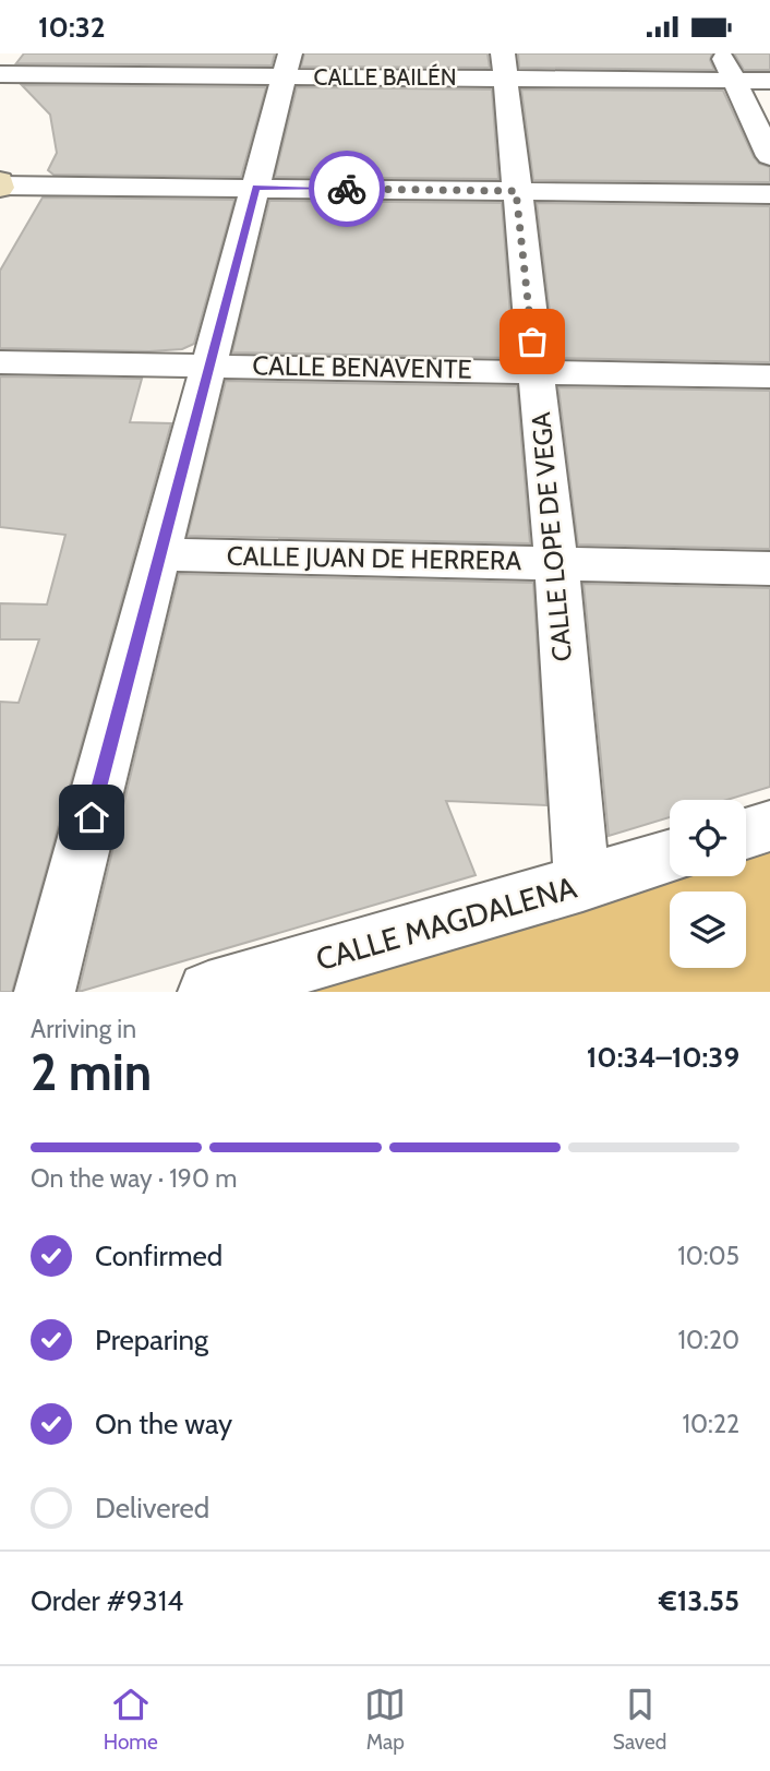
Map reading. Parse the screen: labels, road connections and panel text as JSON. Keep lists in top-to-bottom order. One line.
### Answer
{"streets":{"street":["CALLE BAILÉN","CALLE BENAVENTE","CALLE LOPE DE VEGA","CALLE JUAN DE HERRERA","CALLE MAGDALENA"]},"crossings":[["CALLE BAILÉN","CALLE LOPE DE VEGA"],["CALLE BENAVENTE","CALLE LOPE DE VEGA"],["CALLE LOPE DE VEGA","CALLE JUAN DE HERRERA"],["CALLE LOPE DE VEGA","CALLE MAGDALENA"]],"page":{"status":"10:32","heading":["2 min","Arriving in","10:34–10:39"],"panel":["Order #9314","€13.55"],"bar":"On the way · 190 m","list":[["Confirmed","10:05"],["Preparing","10:20"],["On the way","10:22"],"Delivered"],"tabs":["Home","Map","Saved"]}}
